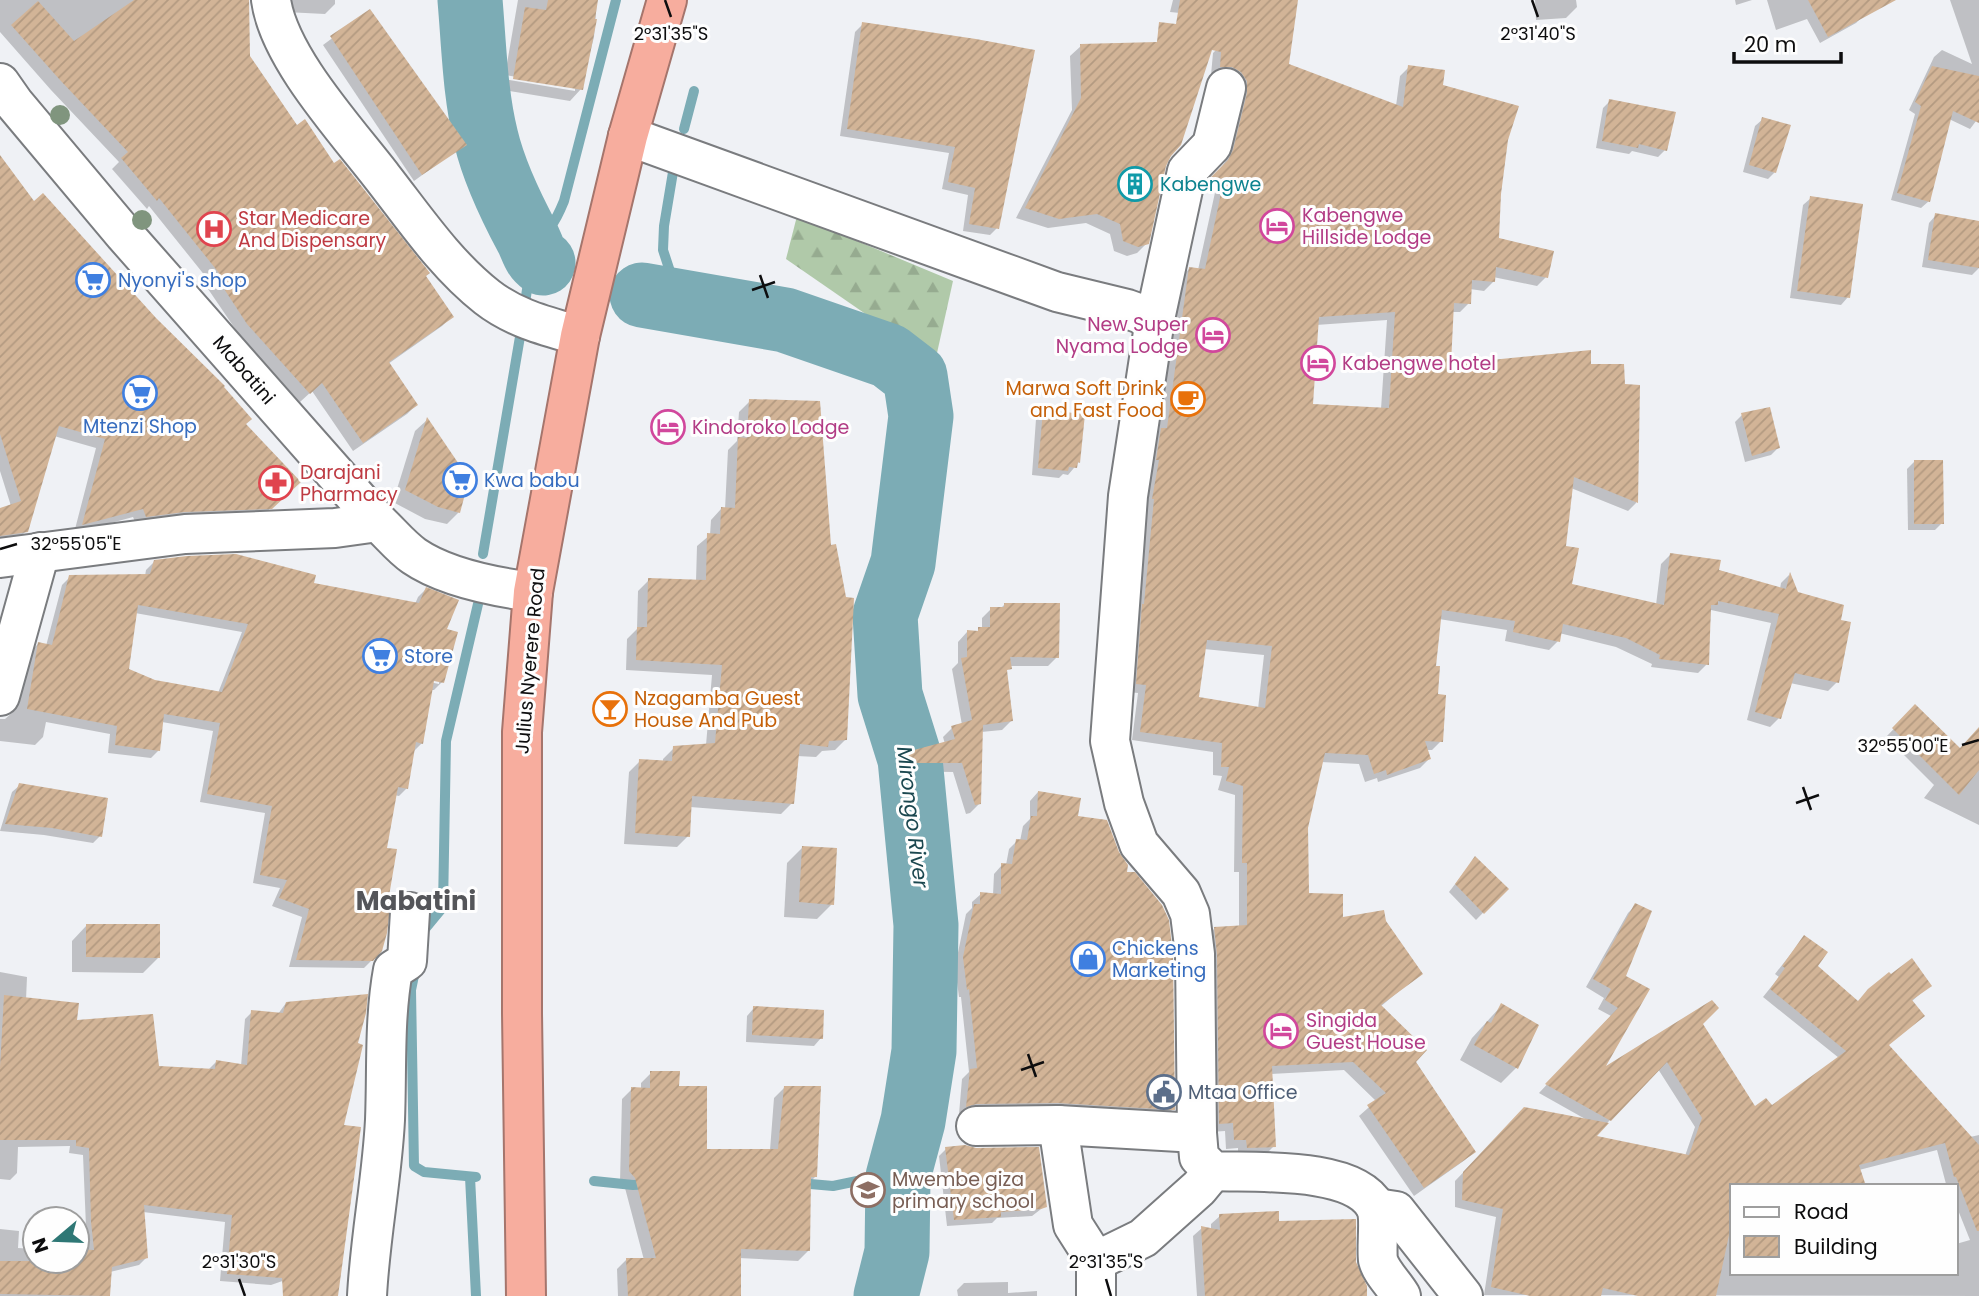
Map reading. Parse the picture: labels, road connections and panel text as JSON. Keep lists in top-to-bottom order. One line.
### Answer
{"streets":{"highway":["Julius Nyerere Road"],"street":["Mabatini"]},"crossings":[["Mabatini","Julius Nyerere Road"]],"districts":["Mabatini"],"water":["Mirongo River"],"places":{"building":["Kabengwe"],"hotel":["Kabengwe Hillside Lodge","New Super Nyama Lodge","Kabengwe hotel","Kindoroko Lodge","Singida Guest House"],"hospital":["Star Medicare And Dispensary"],"supermarket":["Nyonyi's shop","Mtenzi Shop","Kwa babu","Store"],"cafe":["Marwa Soft Drink and Fast Food"],"pharmacy":["Darajani Pharmacy"],"bar":["Nzagamba Guest House And Pub"],"shop":["Chickens Marketing"],"public building":["Mtaa Office"],"school or university":["Mwembe giza primary school"]},"legend":["Road","Building"],"scale_bar":"20 m","north":"left","coordinates":["2°31'35\"S","2°31'40\"S","32°55'05\"E","32°55'00\"E","2°31'30\"S"]}
